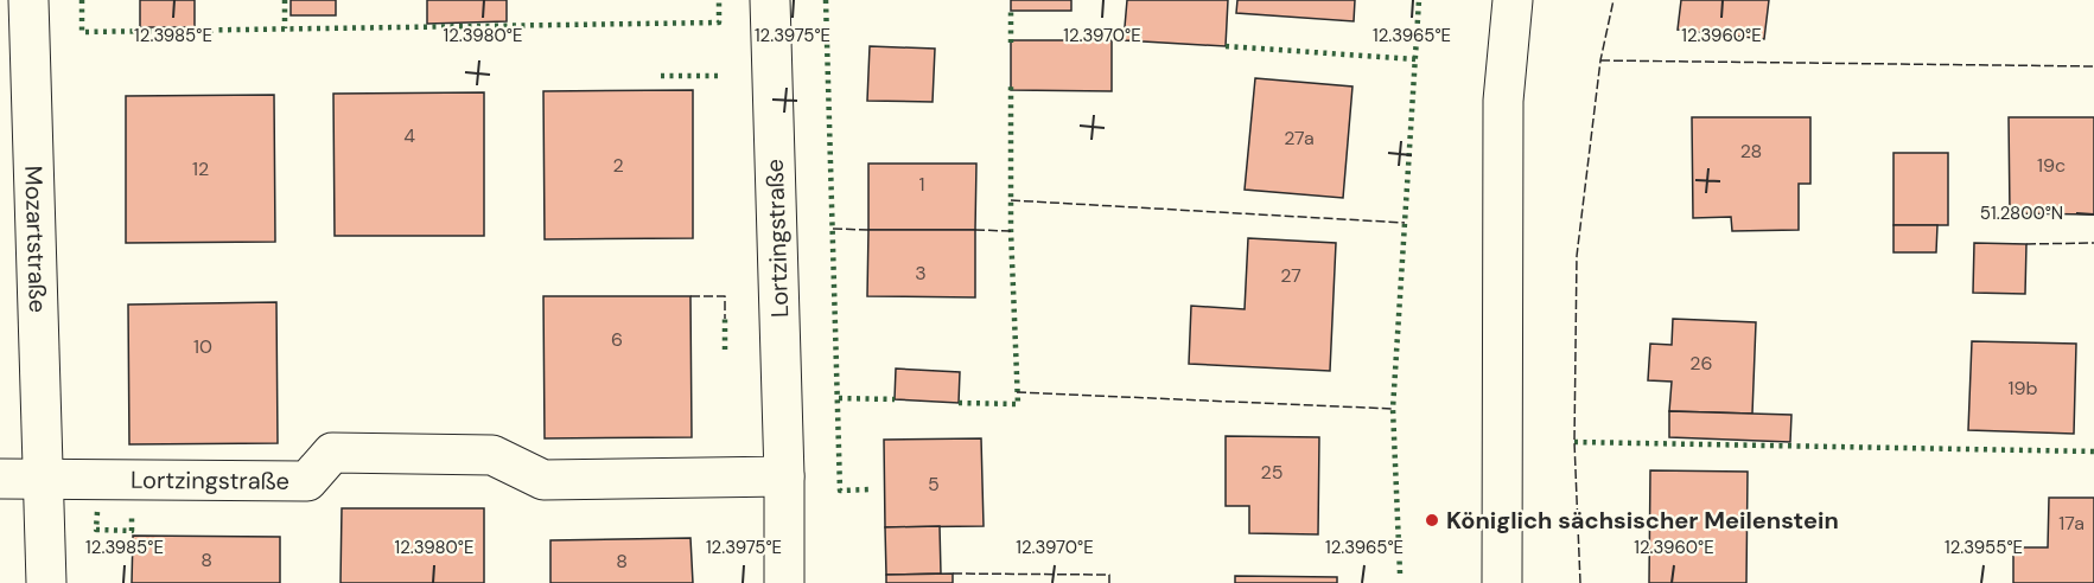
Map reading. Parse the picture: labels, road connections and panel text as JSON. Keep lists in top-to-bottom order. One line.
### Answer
{"streets":{"street":["Lortzingstraße","Mozartstraße"]},"crossings":[["Lortzingstraße","Mozartstraße"]],"places":["Königlich sächsischer Meilenstein"],"house_numbers":["4","27a","28","2","19c","12","1","3","27","6","10","26","19b","25","5","17a","8","8"],"coordinates":["12.3985°E","12.3980°E","12.3975°E","12.3970°E","12.3965°E","12.3960°E","51.2800°N","12.3955°E"]}
